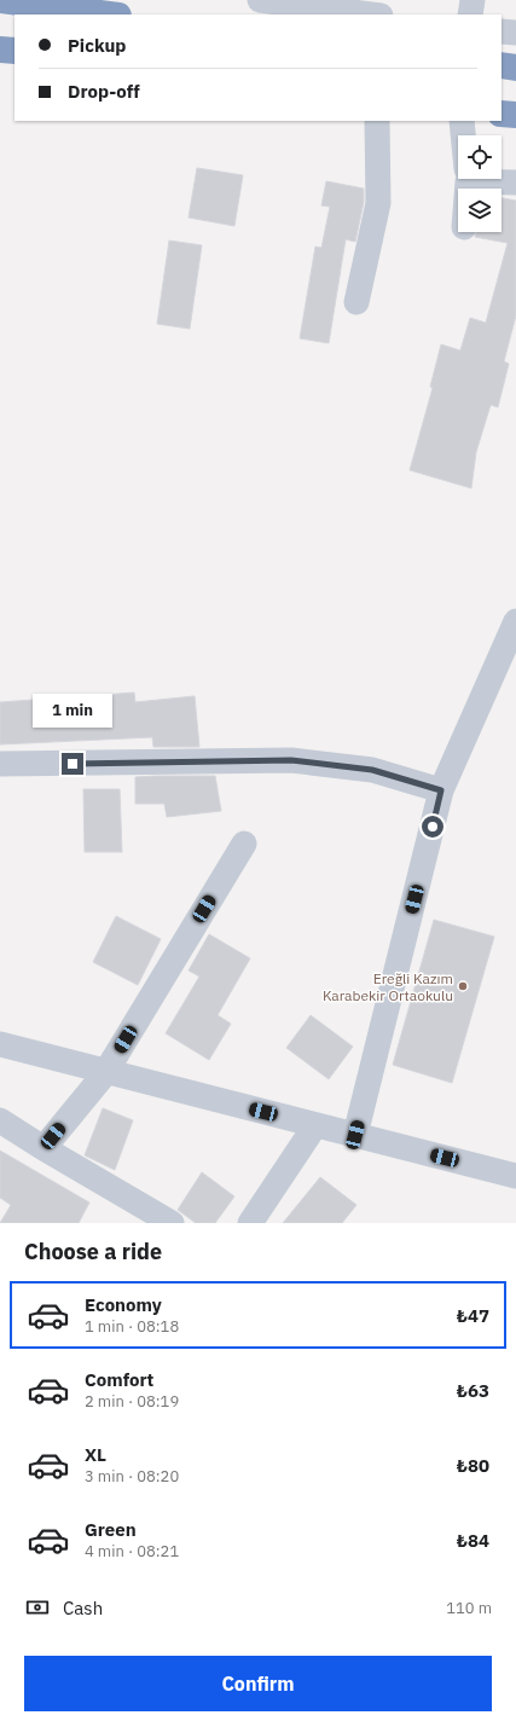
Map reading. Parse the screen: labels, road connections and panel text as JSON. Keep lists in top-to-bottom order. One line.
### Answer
{"places":["Ereğli Kazım Karabekir Ortaokulu"],"page":{"banner":["Pickup","Drop-off"],"bubble":"1 min","heading":"Choose a ride","list":[{"name":"Economy","note":"1 min · 08:18","value":"₺47"},{"name":"Comfort","note":"2 min · 08:19","value":"₺63"},{"name":"XL","note":"3 min · 08:20","value":"₺80"},{"name":"Green","note":"4 min · 08:21","value":"₺84"}],"pay":["Cash","110 m"],"buttons":"Confirm"}}
